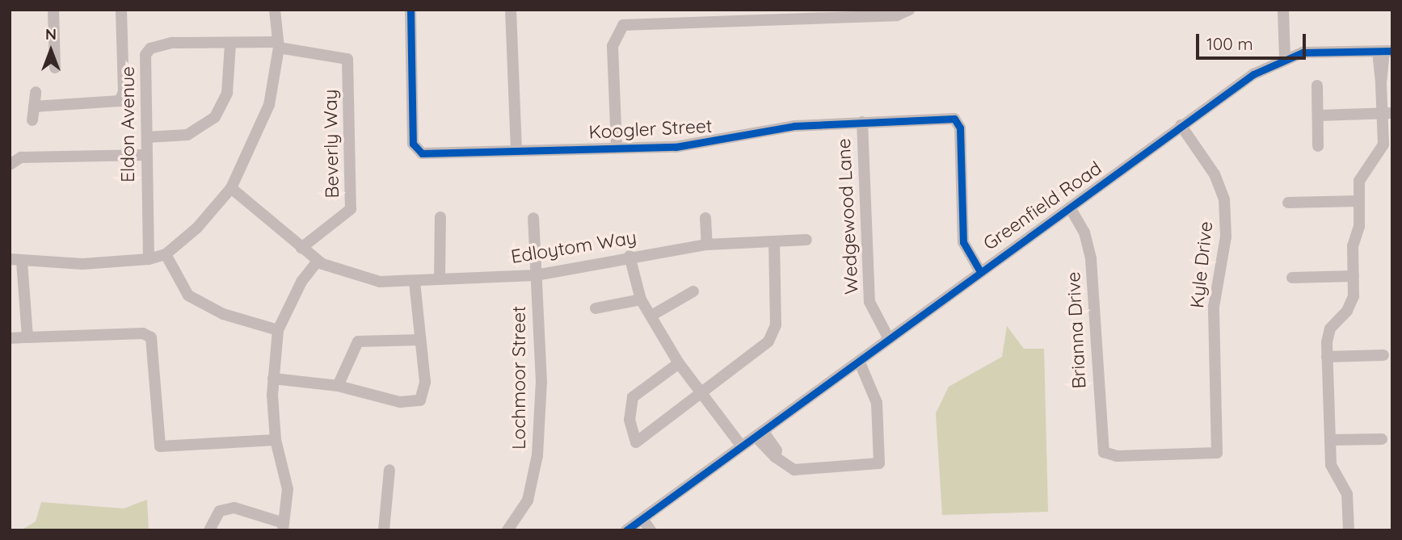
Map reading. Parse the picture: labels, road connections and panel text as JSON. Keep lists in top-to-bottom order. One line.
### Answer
{"streets":{"street":["Eldon Avenue","Koogler Street","Beverly Way","Greenfield Road","Wedgewood Lane","Edloytom Way","Kyle Drive","Brianna Drive","Lochmoor Street"]},"crossings":[["Eldon Avenue","Beverly Way"],["Koogler Street","Greenfield Road"],["Koogler Street","Wedgewood Lane"],["Beverly Way","Edloytom Way"],["Greenfield Road","Wedgewood Lane"],["Greenfield Road","Kyle Drive"],["Greenfield Road","Brianna Drive"],["Edloytom Way","Lochmoor Street"],["Kyle Drive","Brianna Drive"]],"scale_bar":"100 m","north":"top"}
